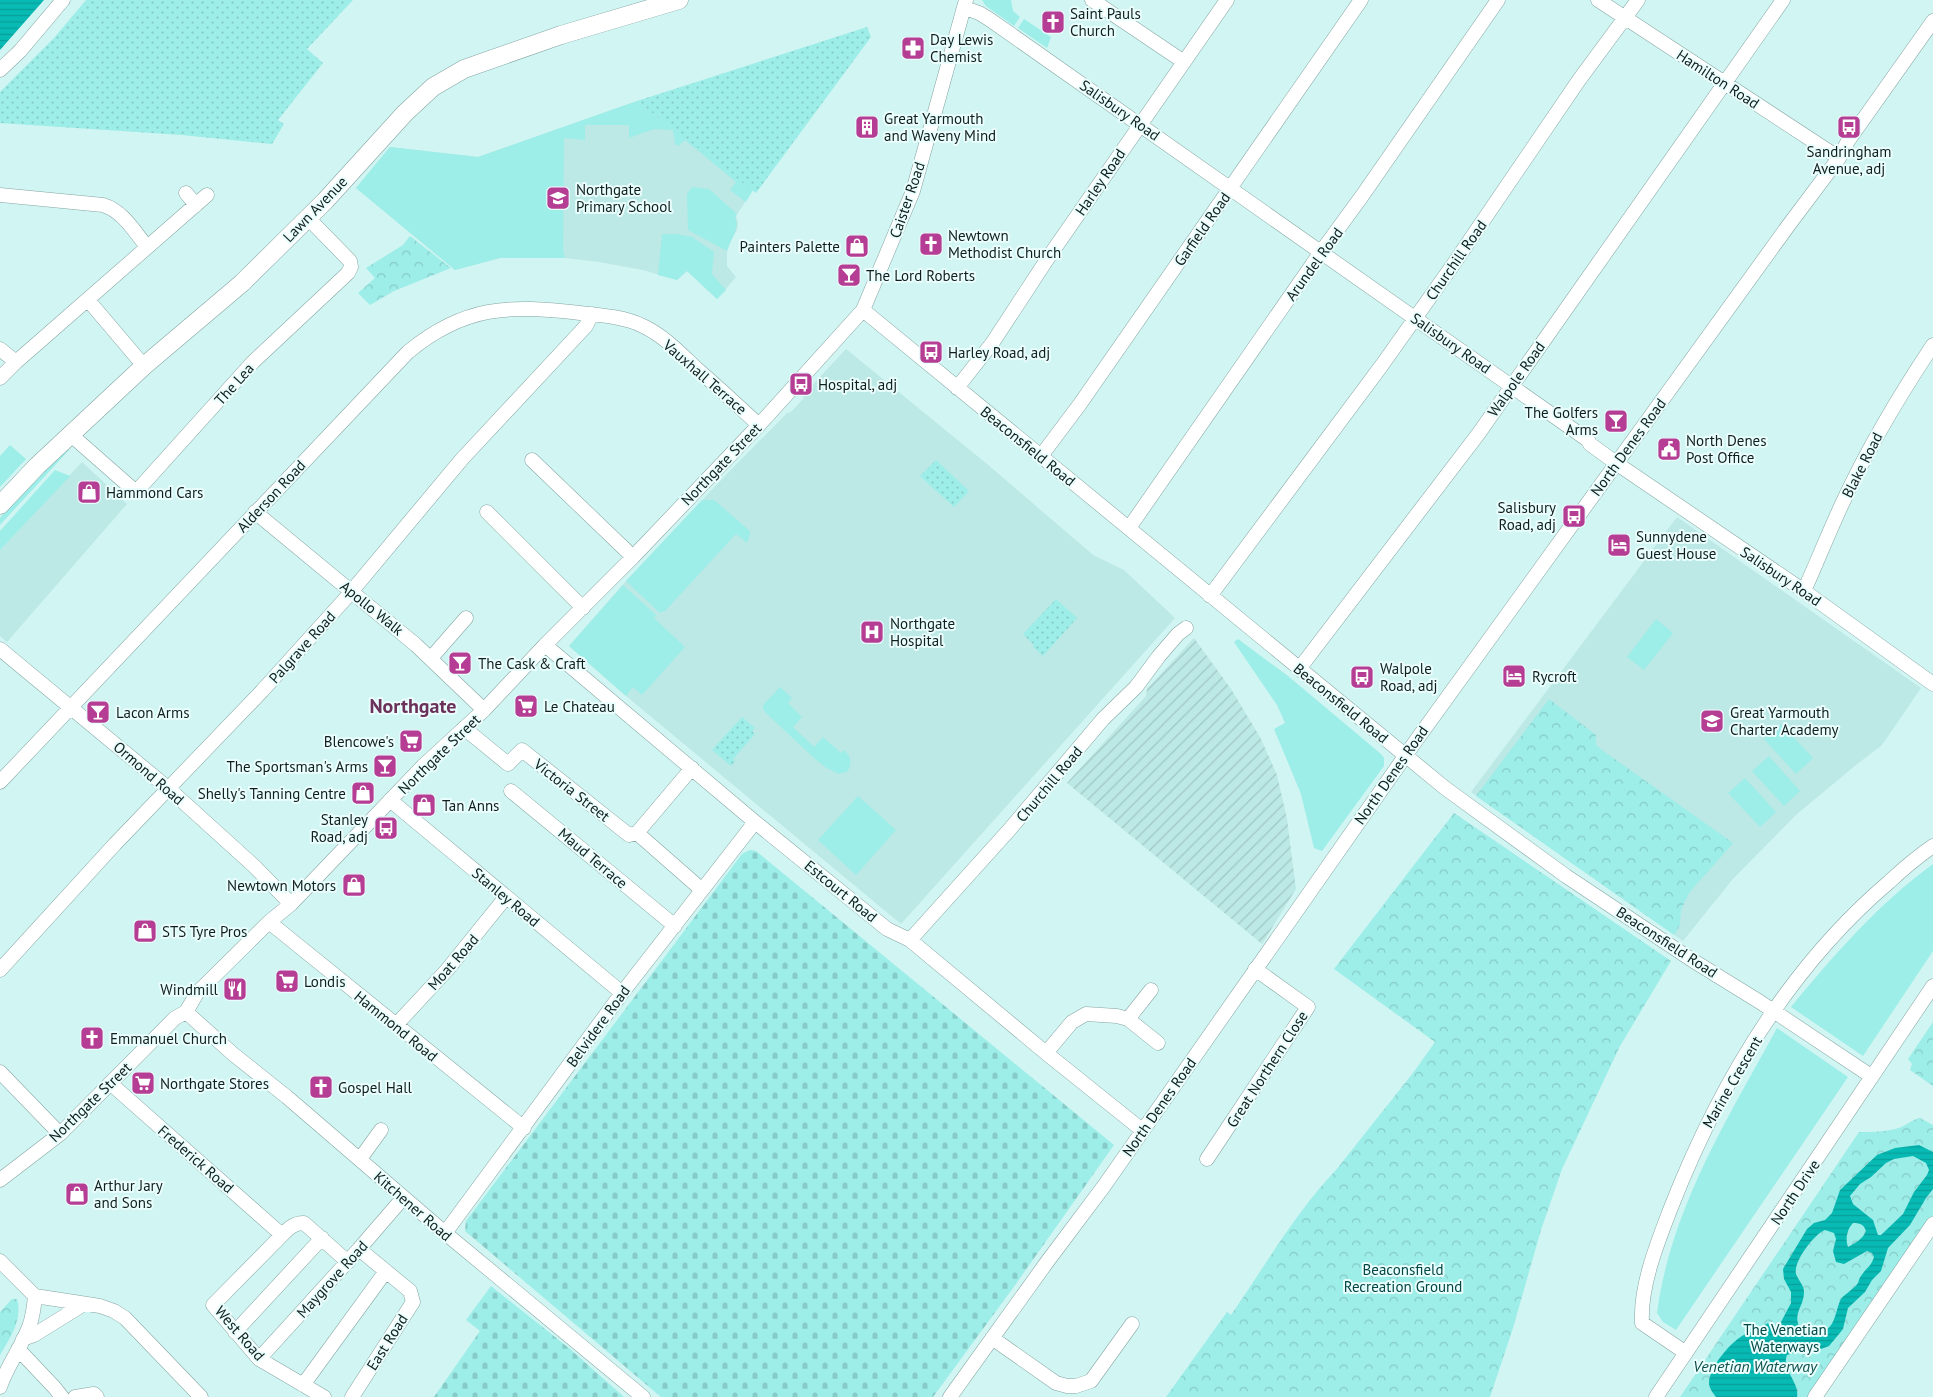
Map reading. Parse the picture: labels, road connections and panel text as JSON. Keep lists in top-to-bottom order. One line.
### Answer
{"streets":{"main road":["Lawn Avenue"],"street":["Hamilton Road","Salisbury Road","Harley Road","Caister Road","Garfield Road","Churchill Road","Arundel Road","Vauxhall Terrace","Walpole Road","The Lea","Beaconsfield Road","North Denes Road","Northgate Street","Blake Road","Alderson Road","Apollo Walk","Palgrave Road","Ormond Road","Victoria Street","Maud Terrace","Estcourt Road","Stanley Road","Moat Road","Hammond Road","Belvidere Road","Great Northern Close","Marine Crescent","Frederick Road","North Drive","Kitchener Road","Maygrove Road","West Road","East Road"]},"crossings":[["Hamilton Road","Churchill Road"],["Hamilton Road","Walpole Road"],["Hamilton Road","North Denes Road"],["Salisbury Road","Harley Road"],["Salisbury Road","Caister Road"],["Salisbury Road","Garfield Road"],["Salisbury Road","Churchill Road"],["Salisbury Road","Arundel Road"],["Salisbury Road","Walpole Road"],["Salisbury Road","North Denes Road"],["Salisbury Road","Blake Road"],["Harley Road","Beaconsfield Road"],["Caister Road","Beaconsfield Road"],["Caister Road","Northgate Street"],["Lawn Avenue","The Lea"],["Garfield Road","Beaconsfield Road"],["Churchill Road","Beaconsfield Road"],["Churchill Road","Estcourt Road"],["Arundel Road","Beaconsfield Road"],["Vauxhall Terrace","Northgate Street"],["Vauxhall Terrace","Alderson Road"],["Vauxhall Terrace","Palgrave Road"],["Walpole Road","Beaconsfield Road"],["Beaconsfield Road","North Denes Road"],["Beaconsfield Road","Northgate Street"],["Beaconsfield Road","Marine Crescent"],["Beaconsfield Road","North Drive"],["North Denes Road","Estcourt Road"],["North Denes Road","Great Northern Close"],["Northgate Street","Apollo Walk"],["Northgate Street","Ormond Road"],["Northgate Street","Victoria Street"],["Northgate Street","Estcourt Road"],["Northgate Street","Stanley Road"],["Northgate Street","Hammond Road"],["Northgate Street","Frederick Road"],["Northgate Street","Kitchener Road"],["Alderson Road","Apollo Walk"],["Alderson Road","Palgrave Road"],["Alderson Road","Ormond Road"],["Apollo Walk","Palgrave Road"],["Palgrave Road","Ormond Road"],["Maud Terrace","Belvidere Road"],["Estcourt Road","Belvidere Road"],["Stanley Road","Moat Road"],["Stanley Road","Belvidere Road"],["Moat Road","Hammond Road"],["Hammond Road","Belvidere Road"],["Belvidere Road","Kitchener Road"],["Marine Crescent","North Drive"],["Frederick Road","West Road"],["Kitchener Road","Maygrove Road"],["Maygrove Road","West Road"],["Maygrove Road","East Road"]],"districts":["Northgate"],"water":["Venetian Waterway"],"parks":["Beaconsfield Recreation Ground","The Venetian Waterways"],"places":{"church":["Saint Pauls Church","Newtown Methodist Church","Emmanuel Church","Gospel Hall"],"pharmacy":["Day Lewis Chemist"],"building":["Great Yarmouth and Waveny Mind"],"bus stop":["Sandringham Avenue, adj","Harley Road, adj","Hospital, adj","Salisbury Road, adj","Walpole Road, adj","Stanley Road, adj"],"school or university":["Northgate Primary School","Great Yarmouth Charter Academy"],"shop":["Painters Palette","Hammond Cars","Shelly's Tanning Centre","Tan Anns","Newtown Motors","STS Tyre Pros","Arthur Jary and Sons"],"bar":["The Lord Roberts","The Golfers Arms","The Cask & Craft","Lacon Arms","The Sportsman's Arms"],"public building":["North Denes Post Office"],"hotel":["Sunnydene Guest House","Rycroft"],"hospital":["Northgate Hospital"],"supermarket":["Le Chateau","Blencowe's","Londis","Northgate Stores"],"restaurant":["Windmill"]}}
